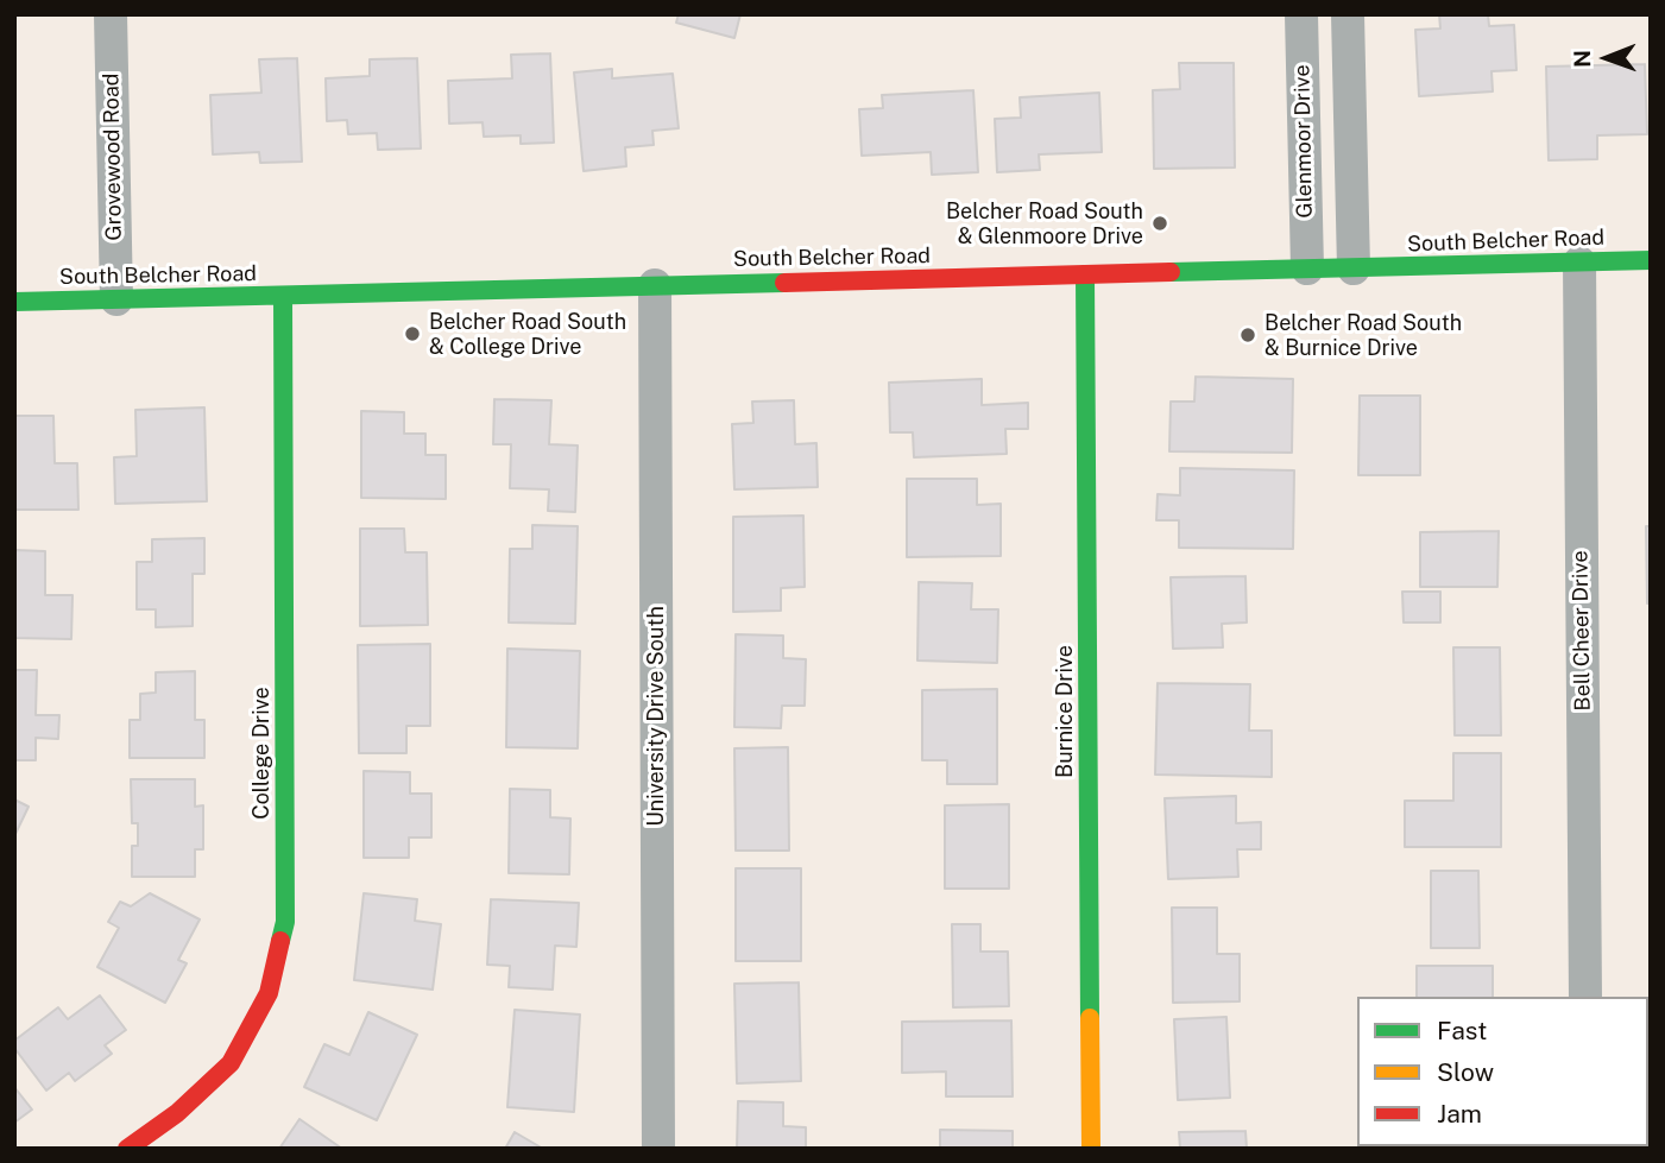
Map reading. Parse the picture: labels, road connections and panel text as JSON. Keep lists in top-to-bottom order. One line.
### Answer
{"streets":{"street":["Glenmoor Drive","Grovewood Road","South Belcher Road","Bell Cheer Drive","Burnice Drive","University Drive South","College Drive"]},"crossings":[["Glenmoor Drive","South Belcher Road"],["Grovewood Road","South Belcher Road"],["South Belcher Road","Bell Cheer Drive"],["South Belcher Road","Burnice Drive"],["South Belcher Road","University Drive South"],["South Belcher Road","College Drive"]],"places":["Belcher Road South & Glenmoore Drive","Belcher Road South & College Drive","Belcher Road South & Burnice Drive"],"legend":["Fast","Slow","Jam"],"north":"left"}
